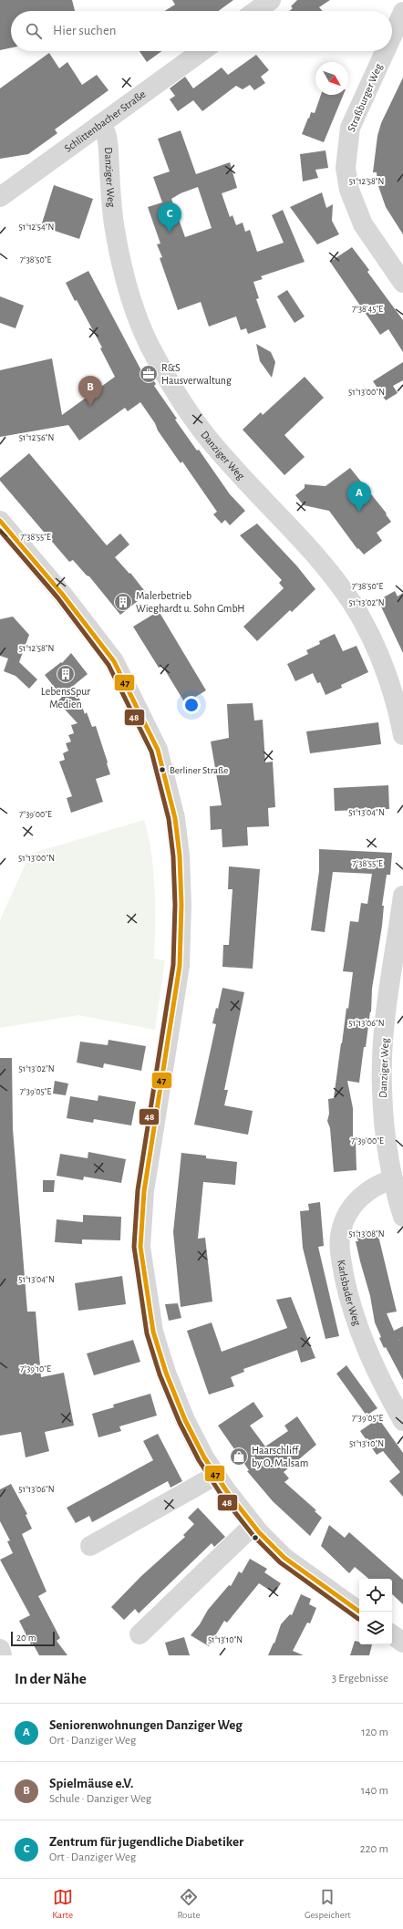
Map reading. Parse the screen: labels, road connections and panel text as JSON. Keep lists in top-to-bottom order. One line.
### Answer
{"streets":{"street":["Straßburger Weg","Schlittenbacher Straße","Danziger Weg","Karlsbader Weg"]},"crossings":[["Schlittenbacher Straße","Danziger Weg"],["Danziger Weg","Karlsbader Weg"]],"places":{"office":["R&S Hausverwaltung"],"building":["Malerbetrieb Wieghardt u. Sohn GmbH","LebensSpur Medien"],"other":["Berliner Straße"],"shop":["Haarschliff by O. Malsam"]},"lines":["transit line 47","transit line 48"],"scale_bar":"20 m","north":"bottom right","page":{"search":"Hier suchen","pins":["C","B","A"],"scale":"20 m","heading":["In der Nähe","3 Ergebnisse"],"list":[{"mark":"A","name":"Seniorenwohnungen Danziger Weg","note":"Ort · Danziger Weg","value":"120 m"},{"mark":"B","name":"Spielmäuse e.V.","note":"Schule · Danziger Weg","value":"140 m"},{"mark":"C","name":"Zentrum für jugendliche Diabetiker","note":"Ort · Danziger Weg","value":"220 m"}],"nav":["Karte","Route","Gespeichert"]},"coordinates":["51°12'58\"N","51°12'54\"N","7°38'50\"E","7°38'45\"E","51°13'00\"N","51°12'56\"N","7°38'55\"E","51°13'02\"N","51°13'04\"N","7°39'00\"E","51°13'06\"N","7°39'05\"E","51°13'08\"N","7°39'10\"E","51°13'10\"N"]}
